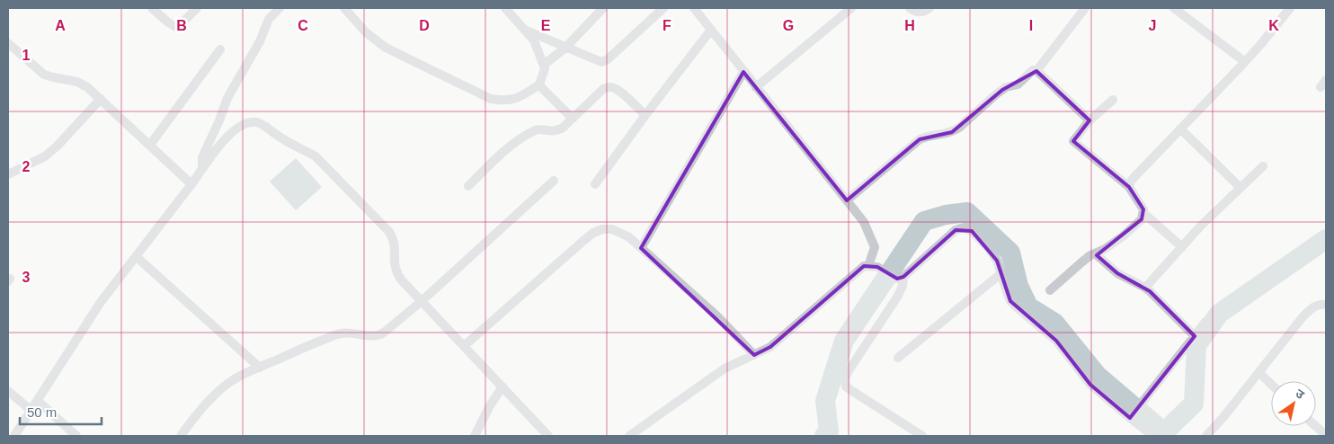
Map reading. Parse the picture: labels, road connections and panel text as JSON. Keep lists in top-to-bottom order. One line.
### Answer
{"scale_bar":"50 m","north":"top right","grid":{"columns":["A","B","C","D","E","F","G","H","I","J","K"],"rows":["1","2","3"]}}
